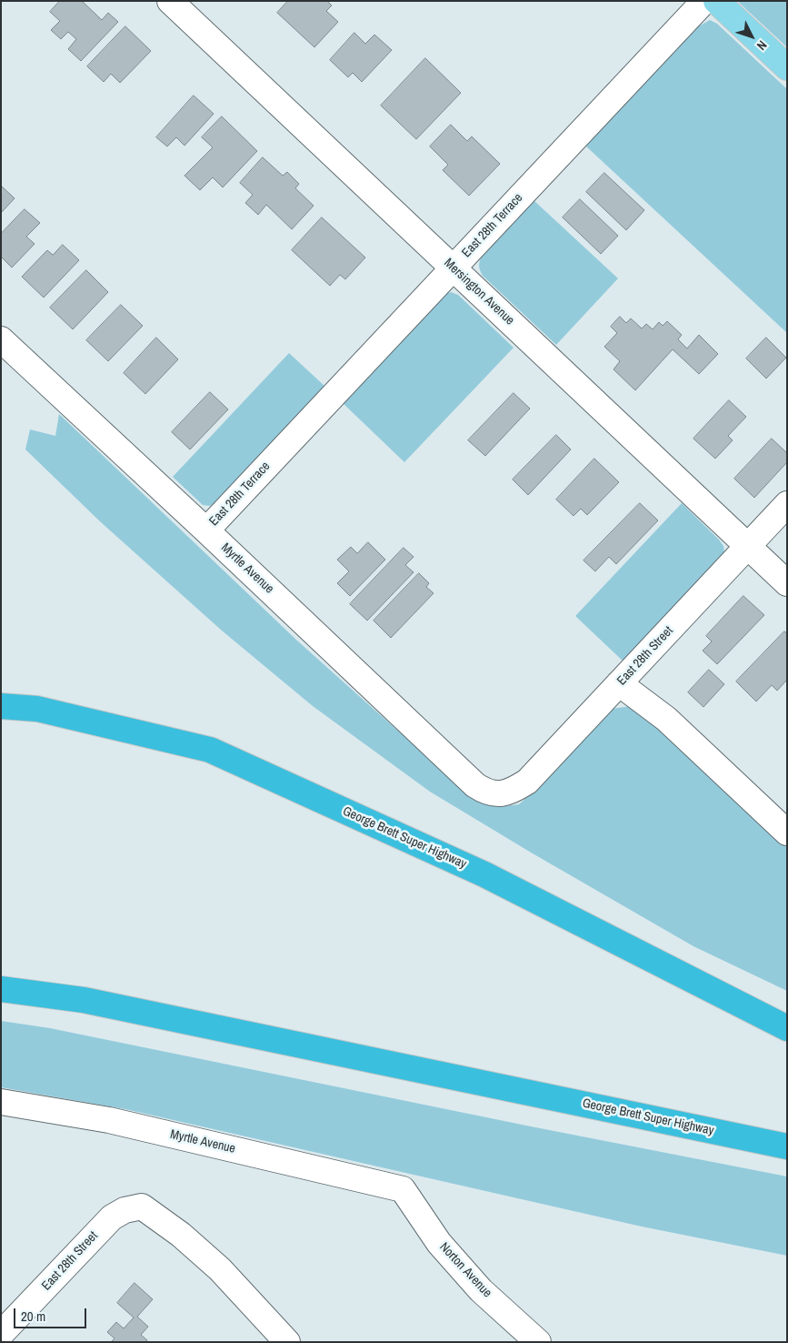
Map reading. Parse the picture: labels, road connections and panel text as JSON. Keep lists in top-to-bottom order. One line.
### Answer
{"streets":{"highway":["George Brett Super Highway"],"street":["East 28th Terrace","Mersington Avenue","Myrtle Avenue","East 28th Street","Norton Avenue"]},"crossings":[["East 28th Terrace","Mersington Avenue"],["East 28th Terrace","Myrtle Avenue"],["Mersington Avenue","East 28th Street"],["Myrtle Avenue","East 28th Street"],["Myrtle Avenue","Norton Avenue"]],"scale_bar":"20 m","north":"bottom right"}
